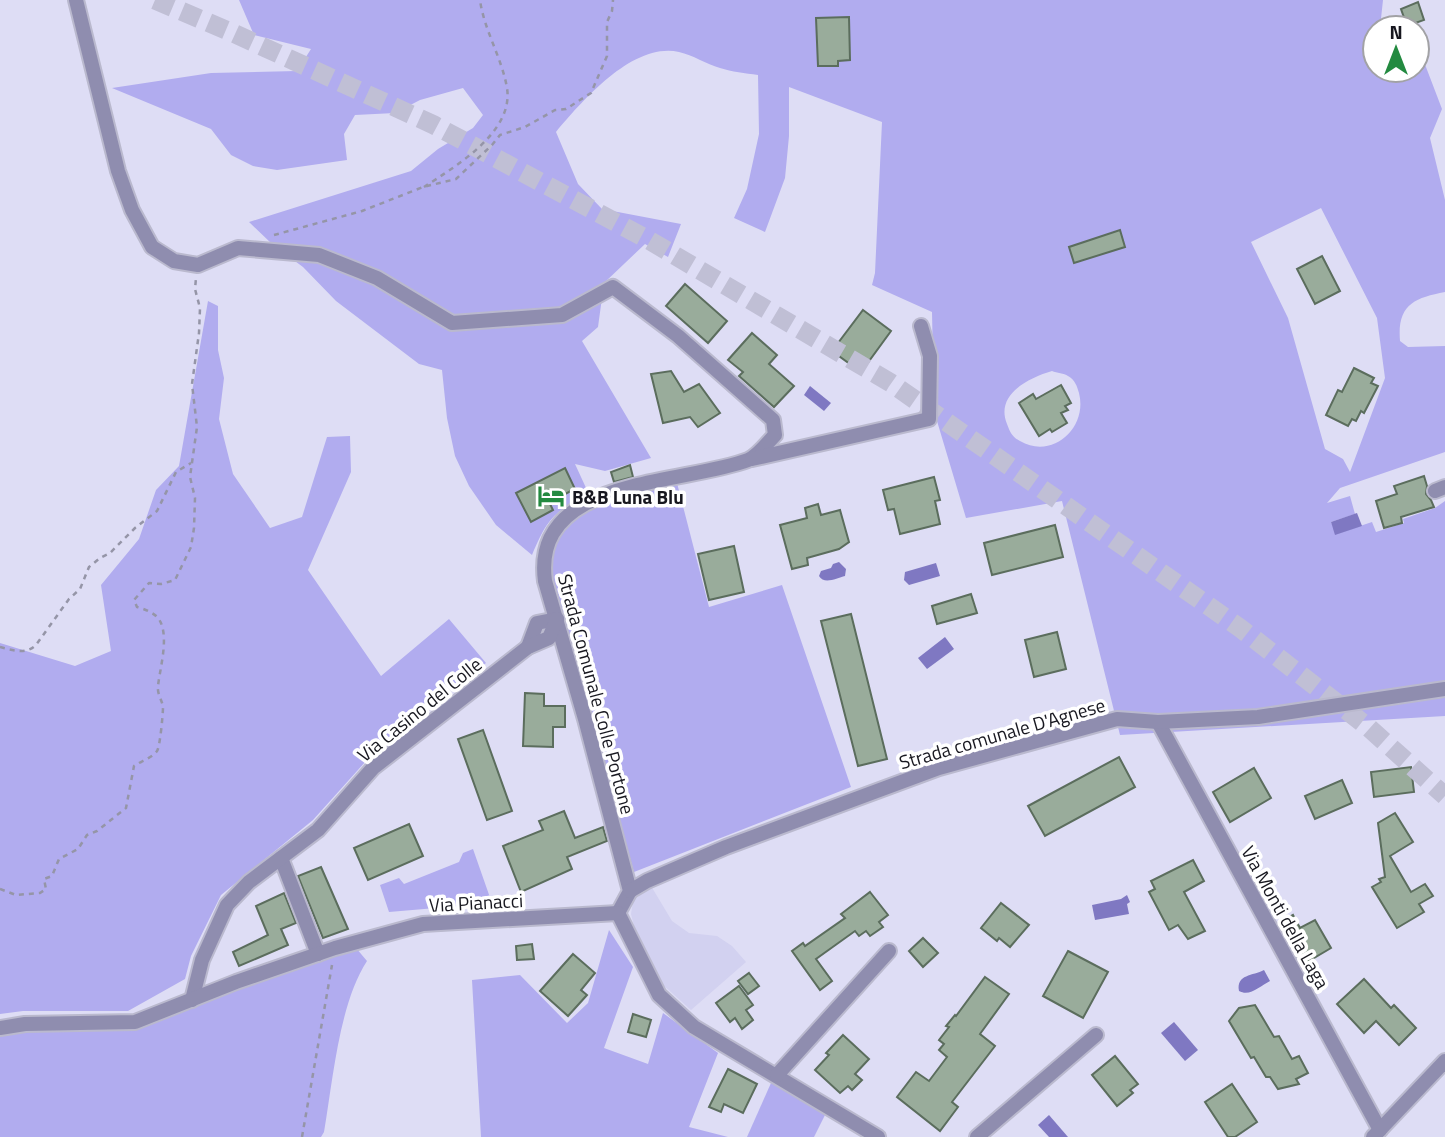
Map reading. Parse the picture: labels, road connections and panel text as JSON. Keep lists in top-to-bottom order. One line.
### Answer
{"streets":{"street":["Strada Comunale Colle Portone","Via Casino del Colle","Strada comunale D'Agnese","Via Pianacci","Via Monti della Laga"]},"crossings":[["Strada Comunale Colle Portone","Via Casino del Colle"],["Strada Comunale Colle Portone","Strada comunale D'Agnese"],["Via Casino del Colle","Via Pianacci"],["Strada comunale D'Agnese","Via Monti della Laga"]],"places":{"hotel":["B&B Luna Blu"]},"north":"top"}
